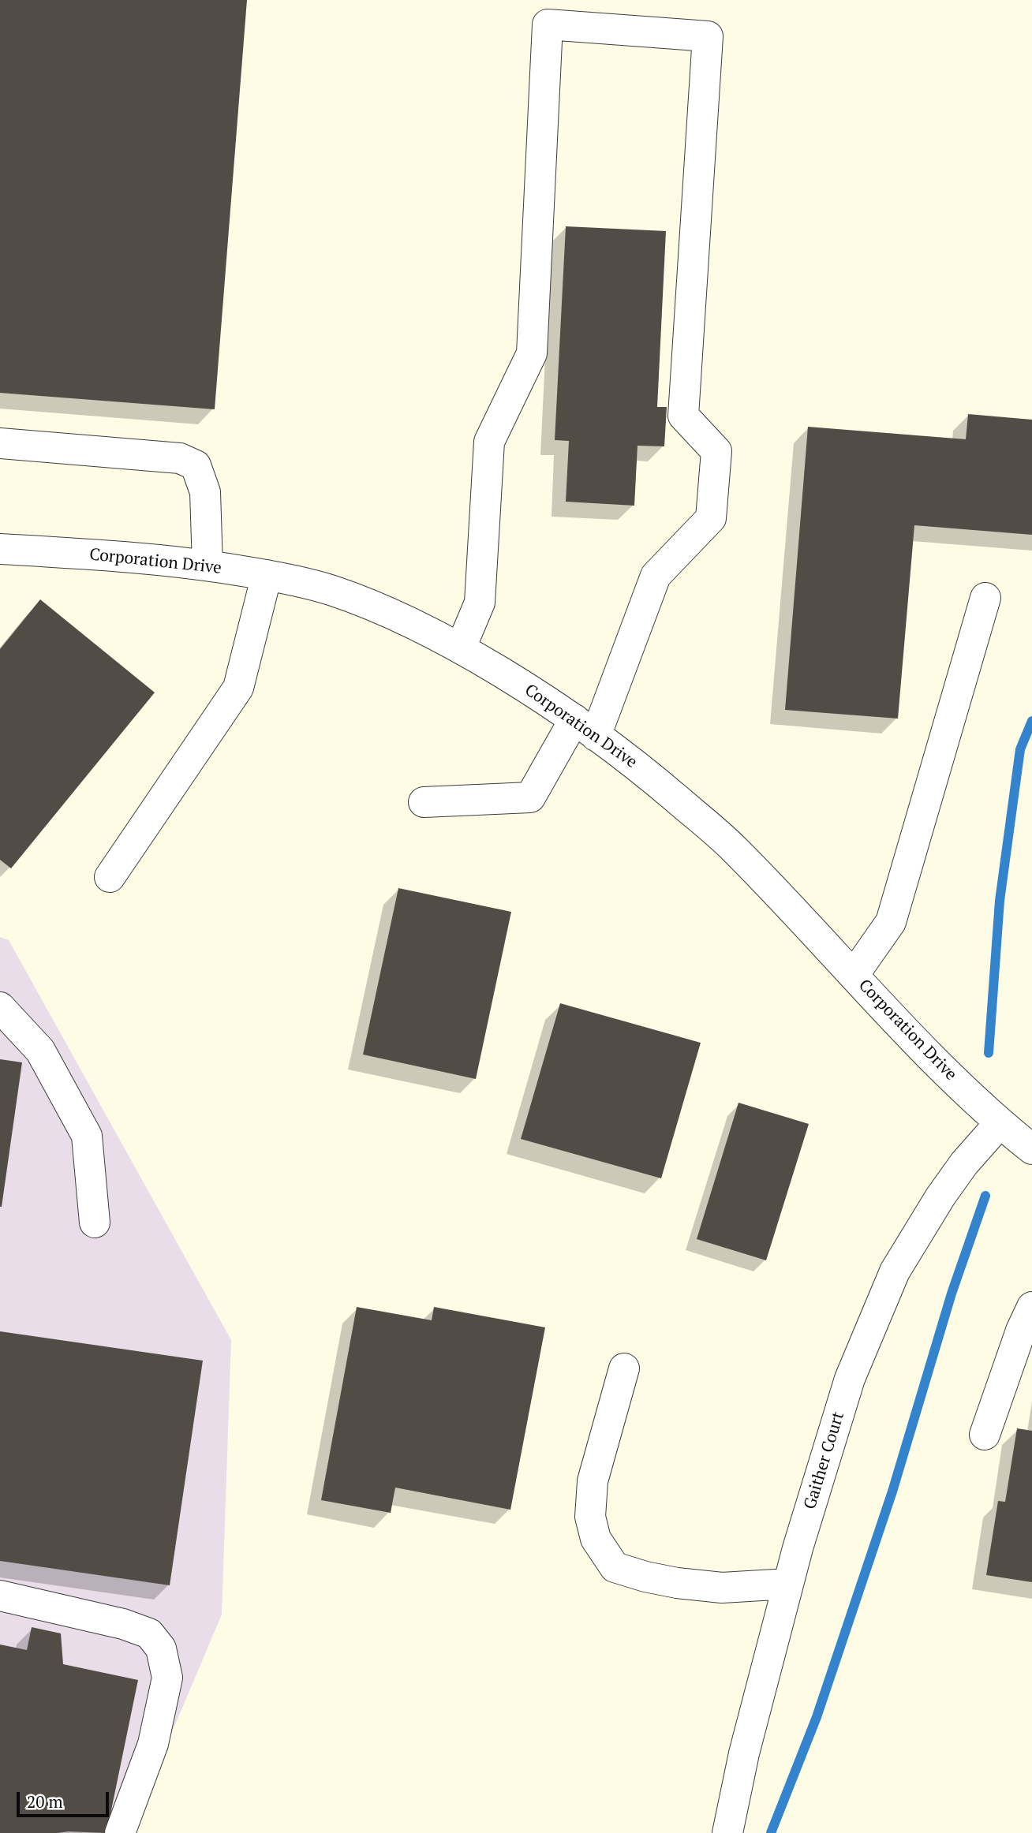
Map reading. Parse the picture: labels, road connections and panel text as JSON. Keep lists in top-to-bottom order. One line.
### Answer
{"streets":{"street":["Corporation Drive","Gaither Court"]},"crossings":[["Corporation Drive","Gaither Court"]],"scale_bar":"20 m"}
